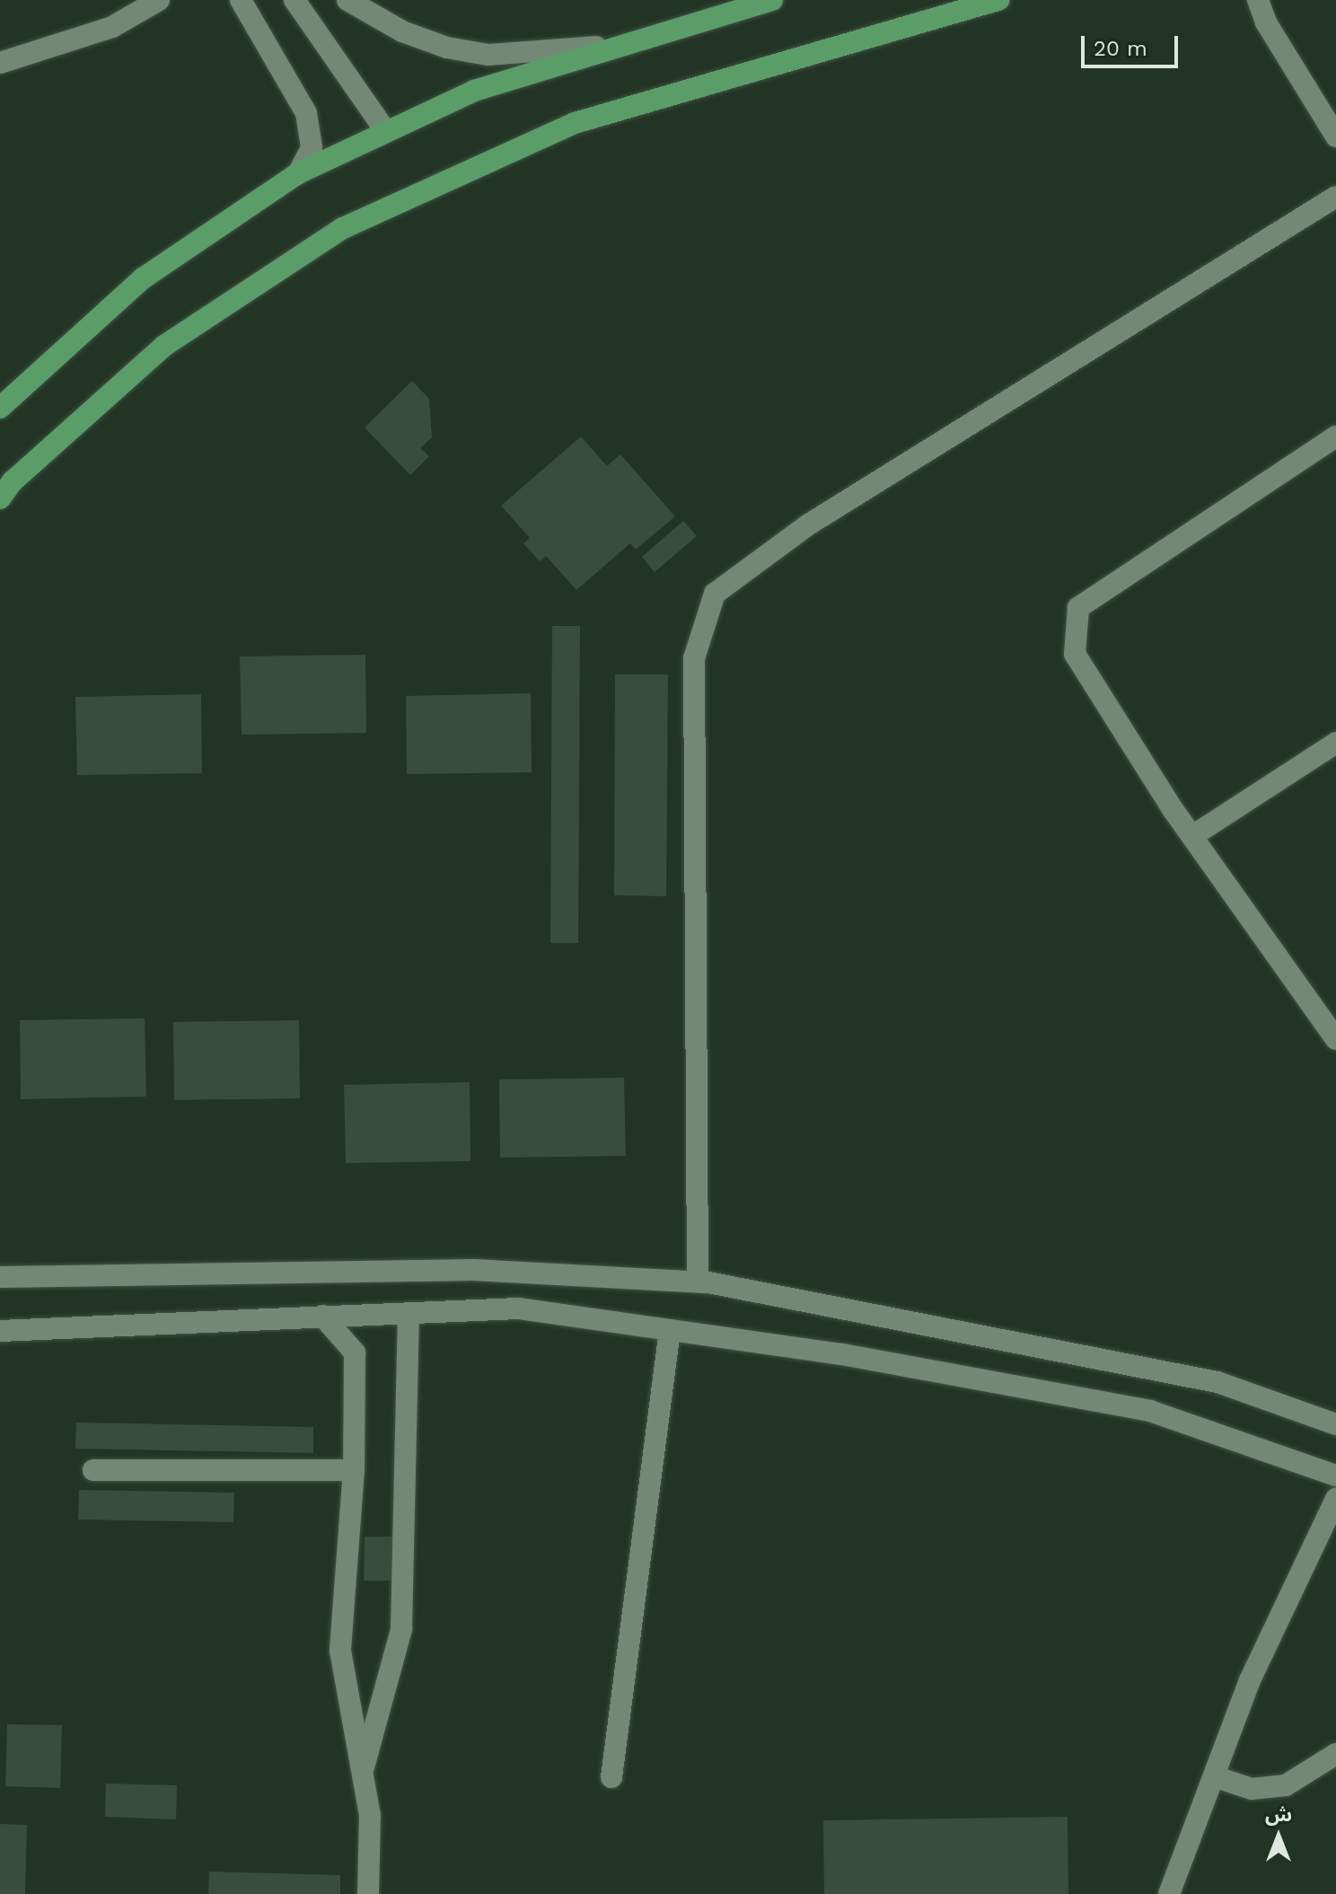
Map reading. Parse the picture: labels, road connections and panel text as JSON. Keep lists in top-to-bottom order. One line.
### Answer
{"scale_bar":"20 m","north":"top"}
